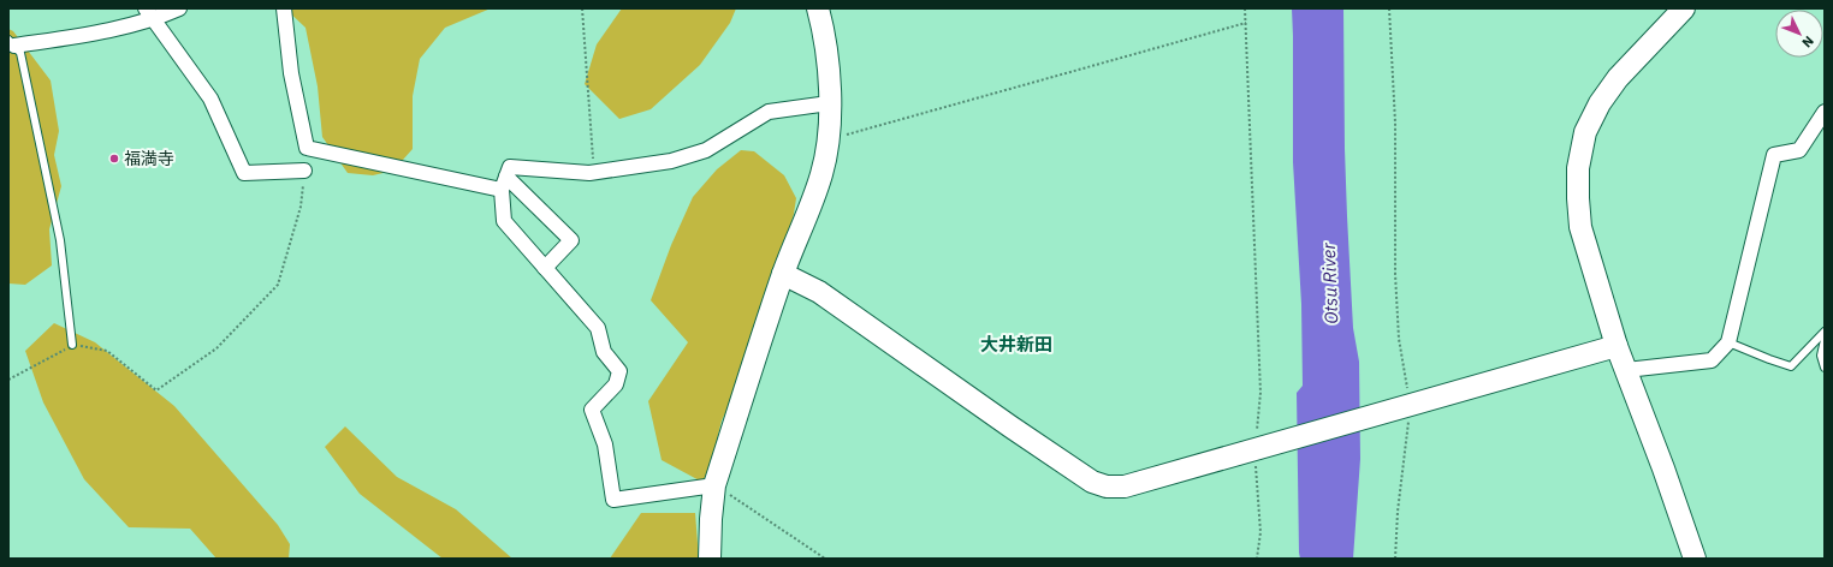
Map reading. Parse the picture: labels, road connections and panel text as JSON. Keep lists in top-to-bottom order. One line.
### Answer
{"districts":["大井新田"],"water":["Otsu River"],"places":["福満寺"],"north":"bottom right"}
